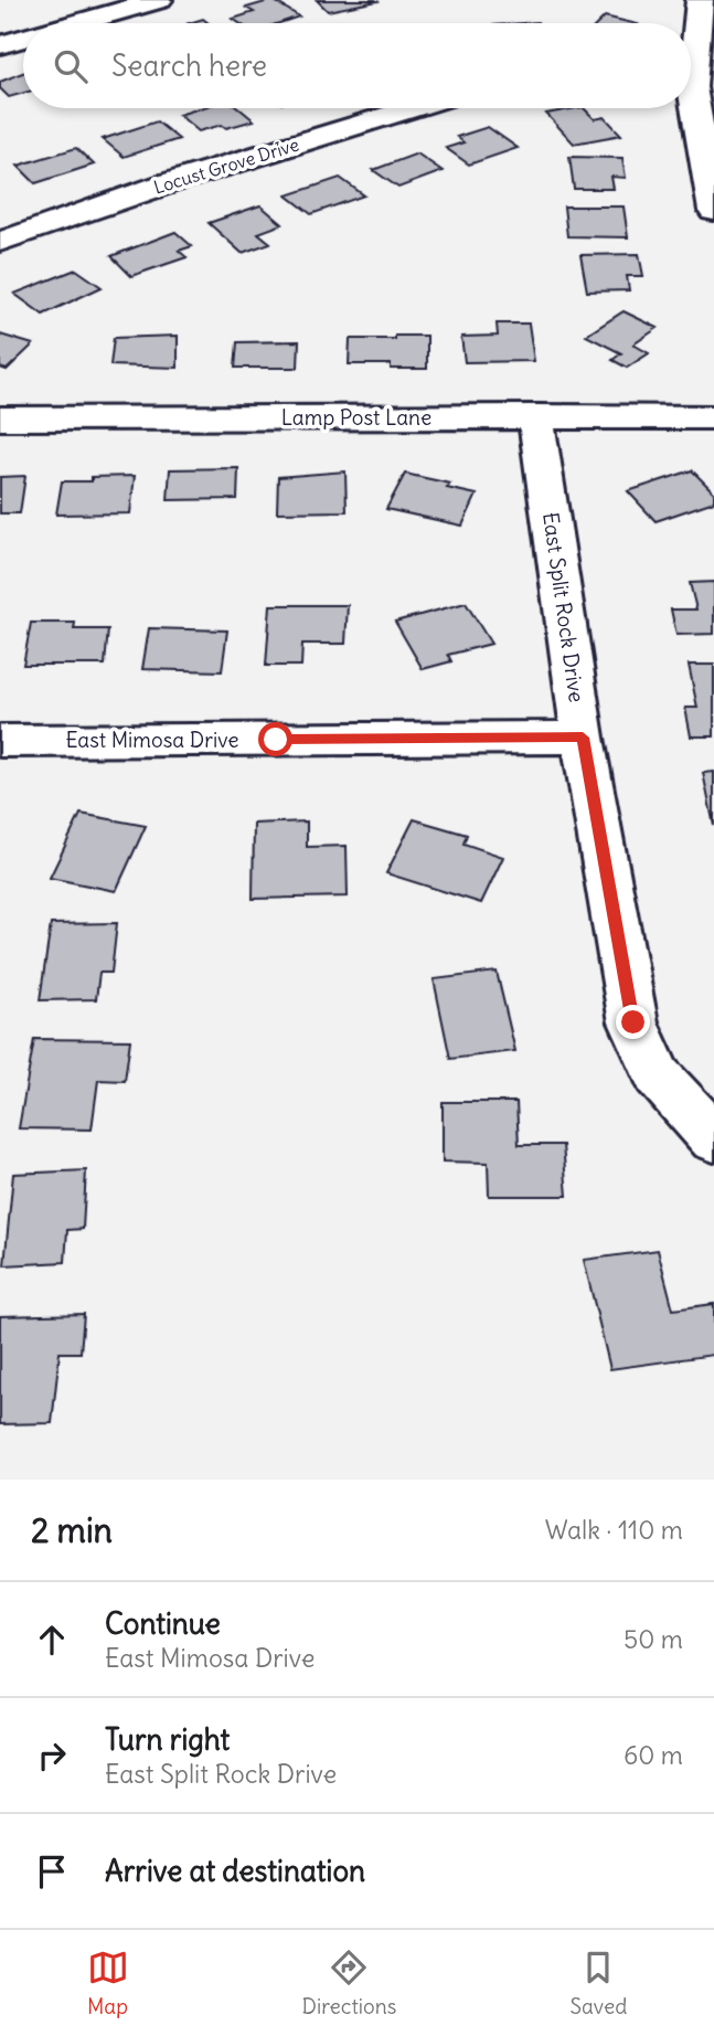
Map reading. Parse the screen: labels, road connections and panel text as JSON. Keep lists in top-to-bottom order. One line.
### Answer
{"streets":{"street":["Locust Grove Drive","Lamp Post Lane","East Split Rock Drive","East Mimosa Drive"]},"crossings":[["Lamp Post Lane","East Split Rock Drive"],["East Split Rock Drive","East Mimosa Drive"]],"page":{"search":"Search here","heading":["2 min","Walk · 110 m"],"list":[["Continue","East Mimosa Drive","50 m"],["Turn right","East Split Rock Drive","60 m"],"Arrive at destination"],"nav":["Map","Directions","Saved"]}}
